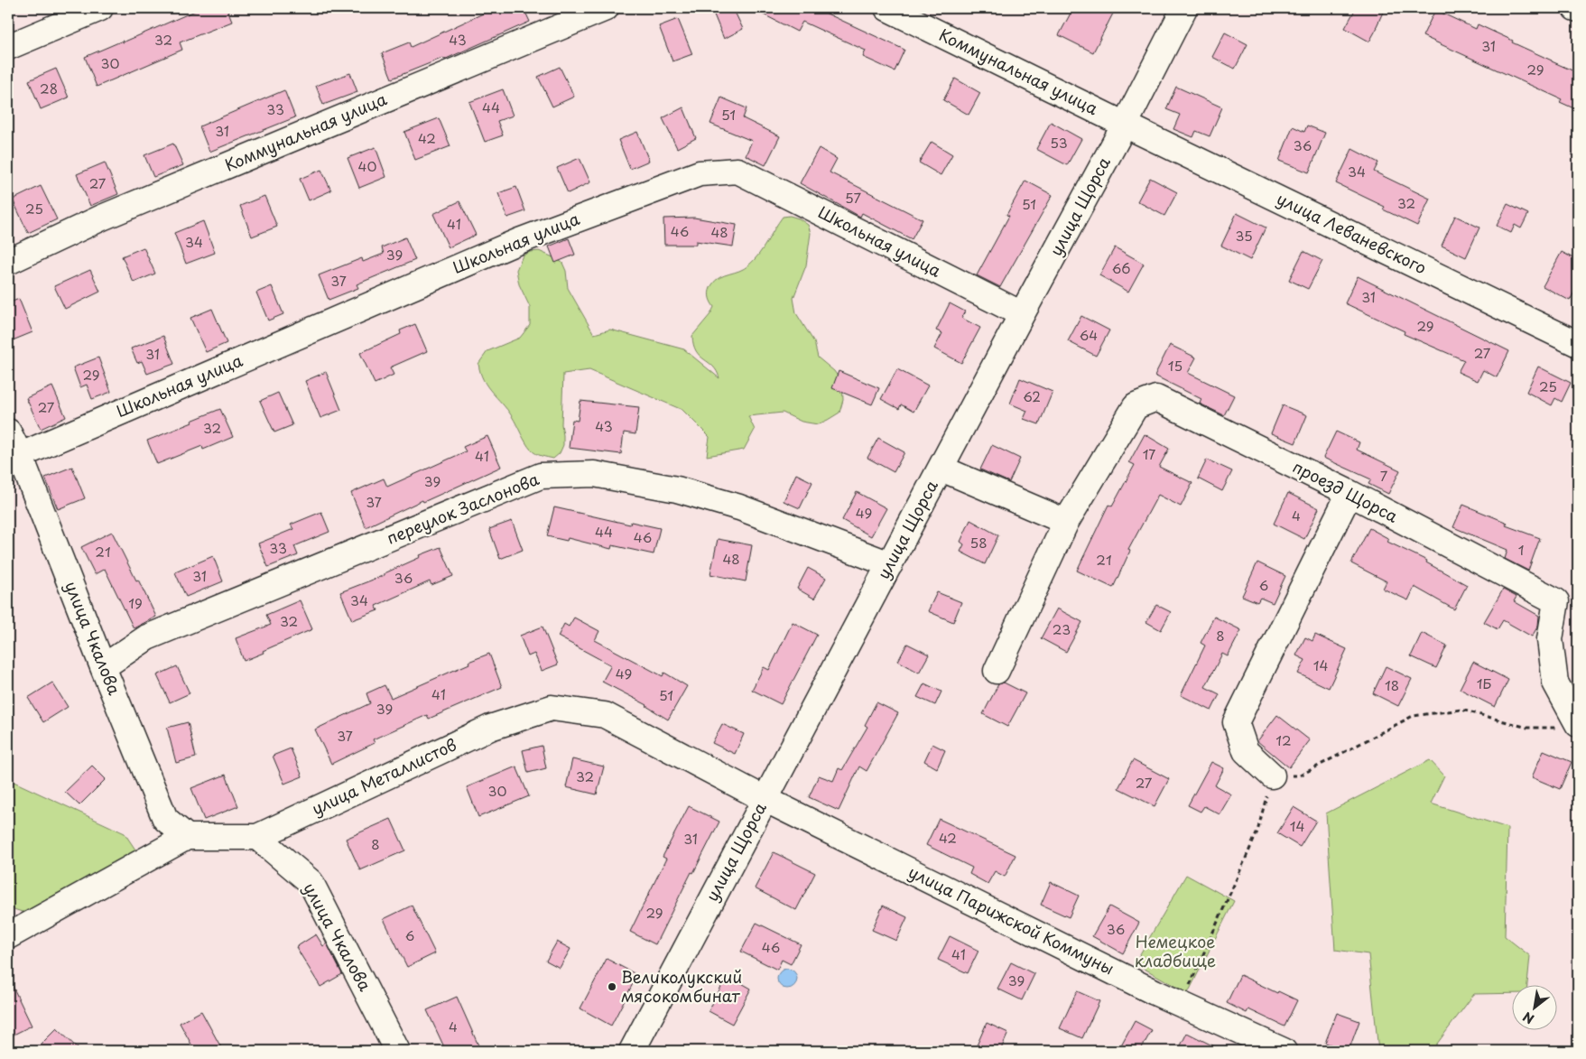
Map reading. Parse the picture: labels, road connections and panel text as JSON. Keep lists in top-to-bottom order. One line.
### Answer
{"streets":{"street":["Коммунальная улица","улица Щорса","улица Леваневского","Школьная улица","проезд Щорса","переулок Заслонова","улица Чкалова","улица Металлистов","улица Парижской Коммуны"]},"crossings":[["Коммунальная улица","улица Щорса"],["Коммунальная улица","улица Леваневского"],["улица Щорса","улица Леваневского"],["улица Щорса","Школьная улица"],["улица Щорса","переулок Заслонова"],["улица Щорса","улица Металлистов"],["улица Щорса","улица Парижской Коммуны"],["Школьная улица","улица Чкалова"],["переулок Заслонова","улица Чкалова"],["улица Чкалова","улица Металлистов"],["улица Металлистов","улица Парижской Коммуны"]],"parks":["Немецкое кладбище"],"places":["Великолукский мясокомбинат"],"house_numbers":["32","43","31","30","29","28","44","33","51","31","42","53","36","40","34","27","57","32","51","25","41","46","48","35","34","39","66","37","31","29","64","27","31","15","29","25","62","27","43","32","17","41","7","39","37","49","4","44","46","58","33","1","21","48","21","31","36","6","34","19","32","23","8","14","49","1Б","18","41","51","39","37","12","32","27","30","14","42","31","8","29","36","6","46","41","39","4"],"north":"bottom left"}
